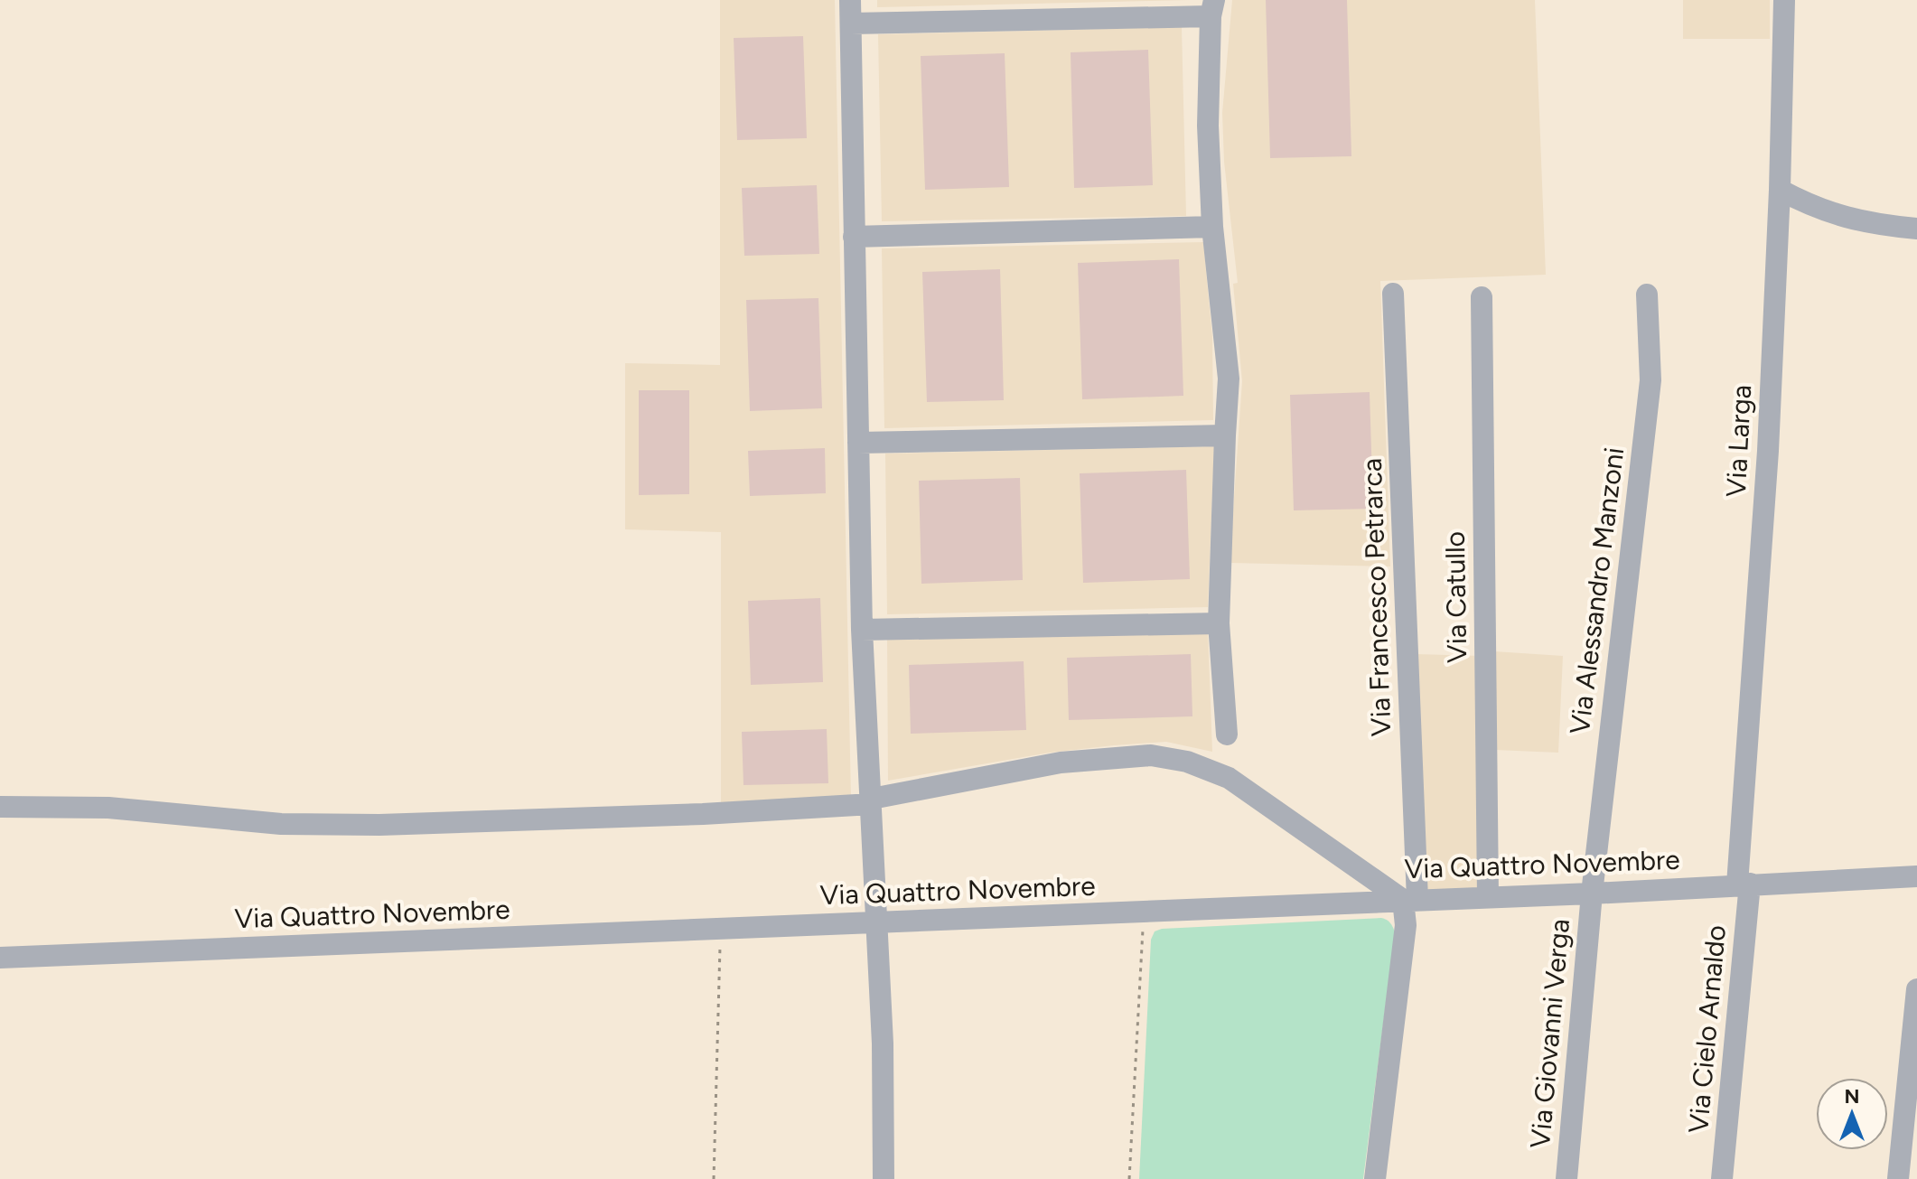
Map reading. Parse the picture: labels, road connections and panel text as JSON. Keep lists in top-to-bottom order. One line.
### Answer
{"streets":{"street":["Via Larga","Via Alessandro Manzoni","Via Francesco Petrarca","Via Catullo","Via Quattro Novembre","Via Cielo Arnaldo","Via Giovanni Verga"]},"crossings":[["Via Larga","Via Quattro Novembre"],["Via Larga","Via Cielo Arnaldo"],["Via Alessandro Manzoni","Via Quattro Novembre"],["Via Alessandro Manzoni","Via Giovanni Verga"],["Via Francesco Petrarca","Via Quattro Novembre"],["Via Catullo","Via Quattro Novembre"],["Via Quattro Novembre","Via Cielo Arnaldo"],["Via Quattro Novembre","Via Giovanni Verga"]],"north":"top"}
